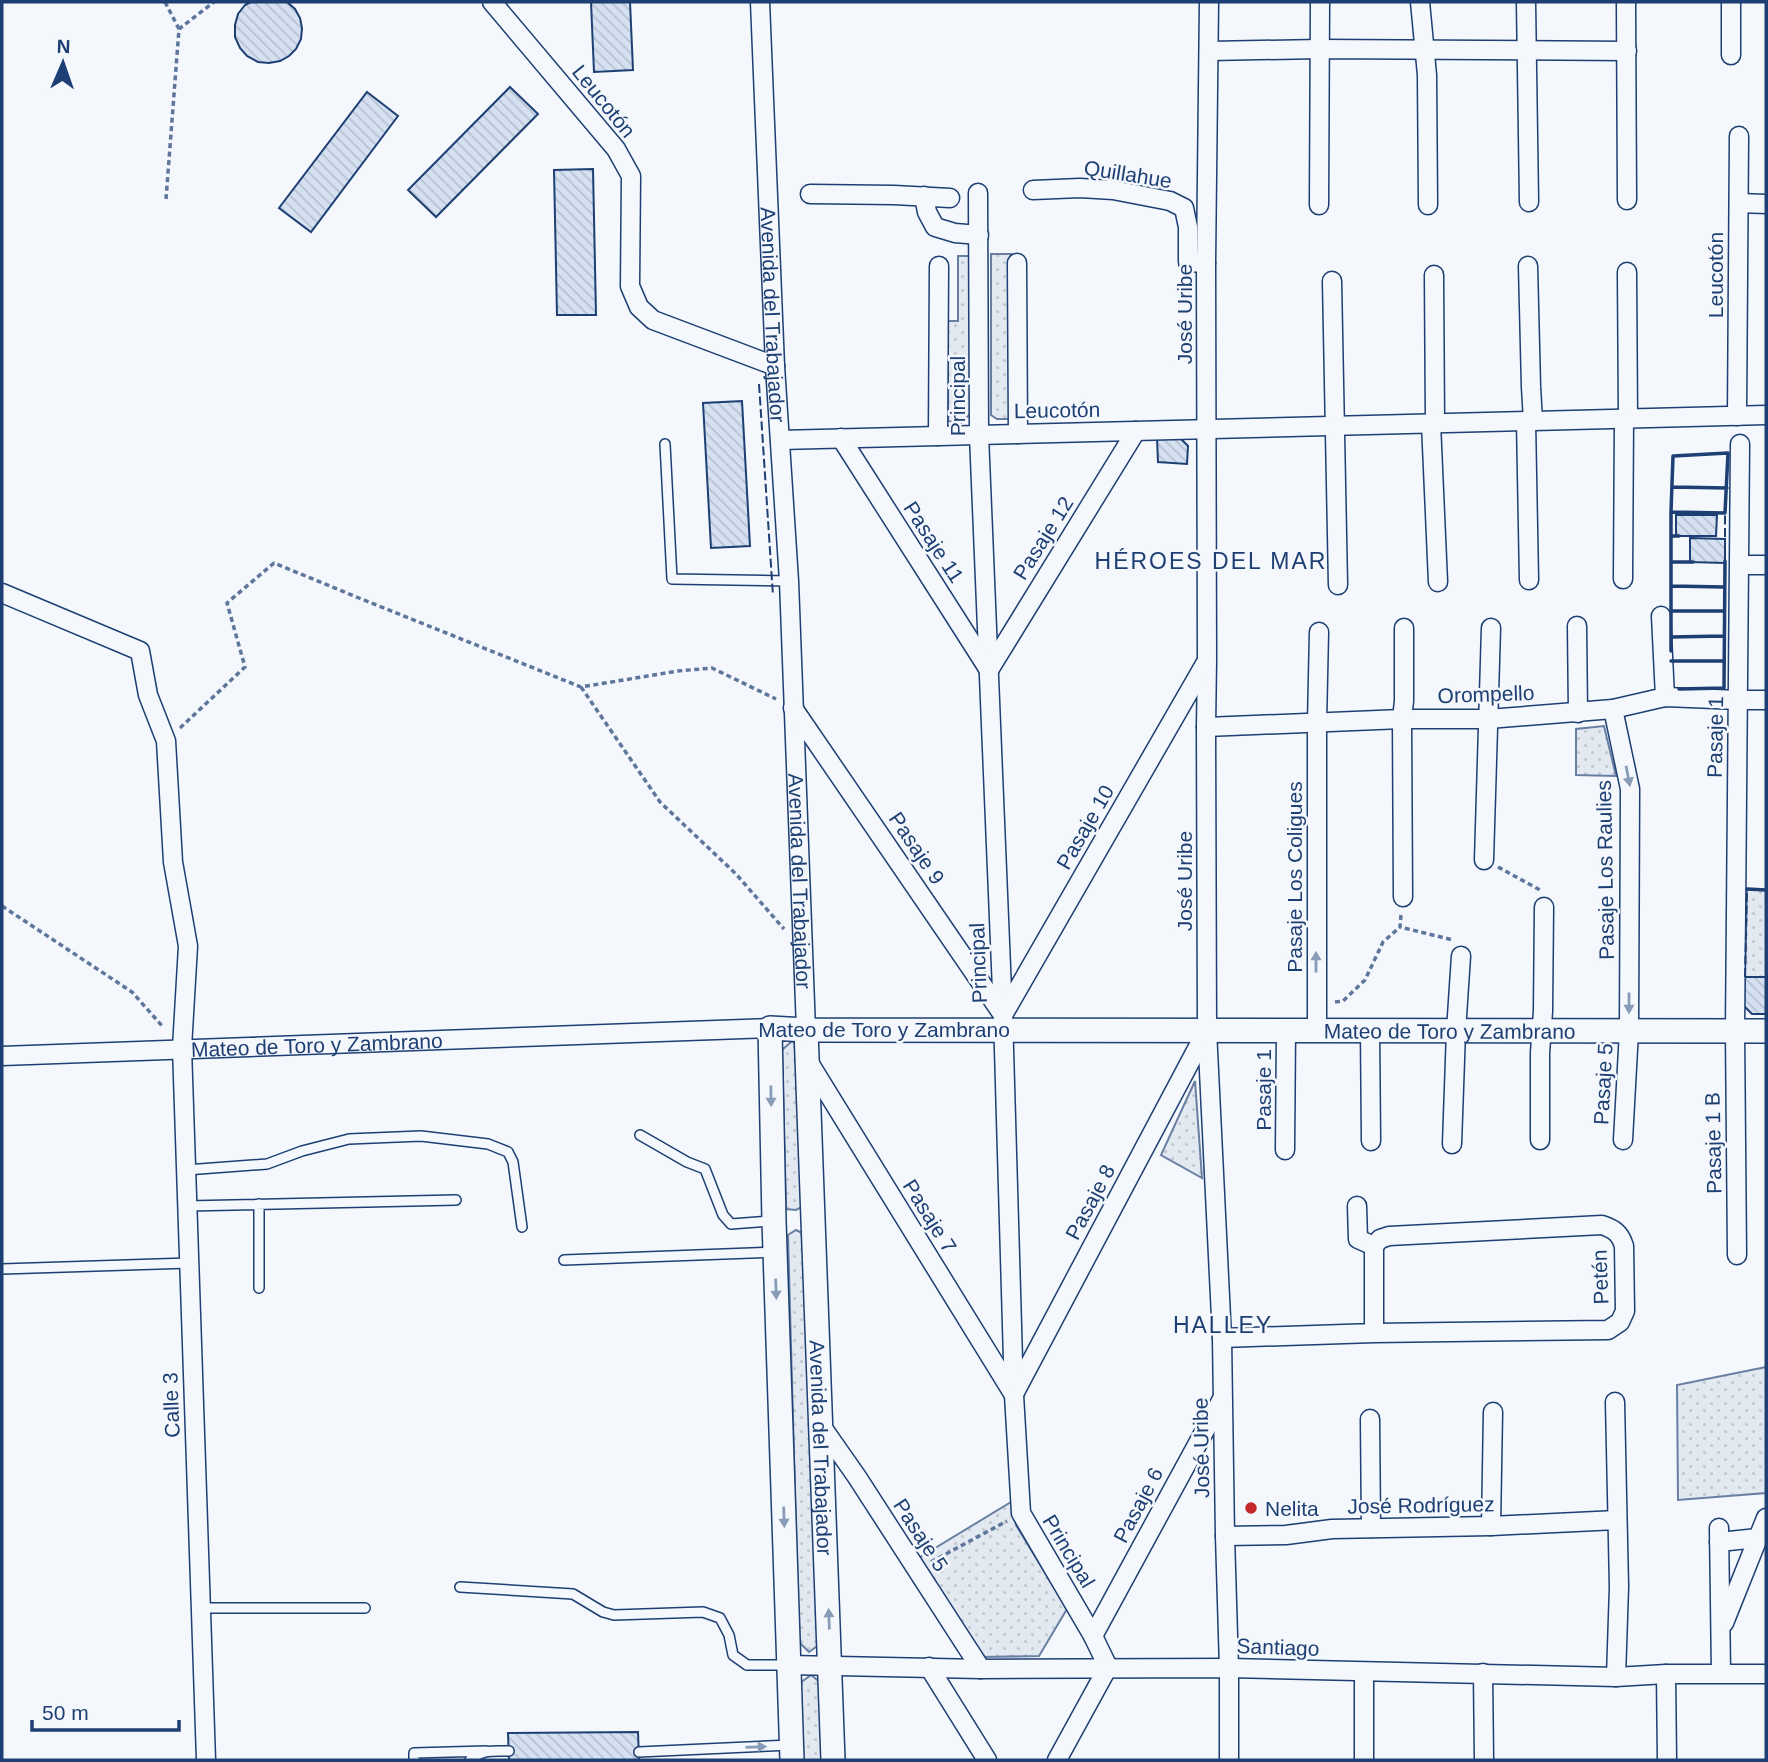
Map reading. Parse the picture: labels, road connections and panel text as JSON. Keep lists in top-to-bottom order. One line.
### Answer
{"streets":{"street":["Leucotón","Quillahue","Avenida del Trabajador","José Uribe","Principal","Pasaje 12","Pasaje 11","Orompello","Pasaje 1","Pasaje 10","Pasaje 9","Pasaje Los Raulies","Pasaje Los Coligues","Mateo de Toro y Zambrano","Pasaje 5","Pasaje 1 B","Pasaje 8","Pasaje 7","Petén","Calle 3","Pasaje 6","José Rodríguez","Santiago"]},"crossings":[["Leucotón","Avenida del Trabajador"],["Leucotón","José Uribe"],["Leucotón","Principal"],["Leucotón","Pasaje 12"],["Leucotón","Pasaje 11"],["Quillahue","José Uribe"],["Avenida del Trabajador","Pasaje 9"],["Avenida del Trabajador","Mateo de Toro y Zambrano"],["Avenida del Trabajador","Pasaje 5"],["Avenida del Trabajador","Pasaje 7"],["Avenida del Trabajador","Santiago"],["José Uribe","Orompello"],["José Uribe","Pasaje 10"],["José Uribe","Mateo de Toro y Zambrano"],["José Uribe","Pasaje 8"],["José Uribe","Petén"],["José Uribe","Pasaje 6"],["José Uribe","José Rodríguez"],["José Uribe","Santiago"],["Principal","Pasaje 12"],["Principal","Pasaje 11"],["Principal","Pasaje 10"],["Principal","Pasaje 9"],["Principal","Mateo de Toro y Zambrano"],["Principal","Pasaje 8"],["Principal","Pasaje 7"],["Principal","Pasaje 6"],["Principal","Santiago"],["Pasaje 12","Pasaje 11"],["Orompello","Pasaje 1"],["Orompello","Pasaje Los Raulies"],["Orompello","Pasaje Los Coligues"],["Pasaje 1","Mateo de Toro y Zambrano"],["Pasaje 1","Pasaje 1 B"],["Pasaje 10","Pasaje 9"],["Pasaje 10","Mateo de Toro y Zambrano"],["Pasaje 9","Mateo de Toro y Zambrano"],["Pasaje Los Raulies","Mateo de Toro y Zambrano"],["Pasaje Los Raulies","Pasaje 5"],["Pasaje Los Coligues","Mateo de Toro y Zambrano"],["Mateo de Toro y Zambrano","Pasaje 5"],["Mateo de Toro y Zambrano","Pasaje 1 B"],["Mateo de Toro y Zambrano","Pasaje 8"],["Mateo de Toro y Zambrano","Calle 3"],["Pasaje 5","Santiago"],["Pasaje 8","Pasaje 7"]],"districts":["HÉROES DEL MAR","HALLEY"],"places":["Nelita"],"scale_bar":"50 m","north":"top"}
